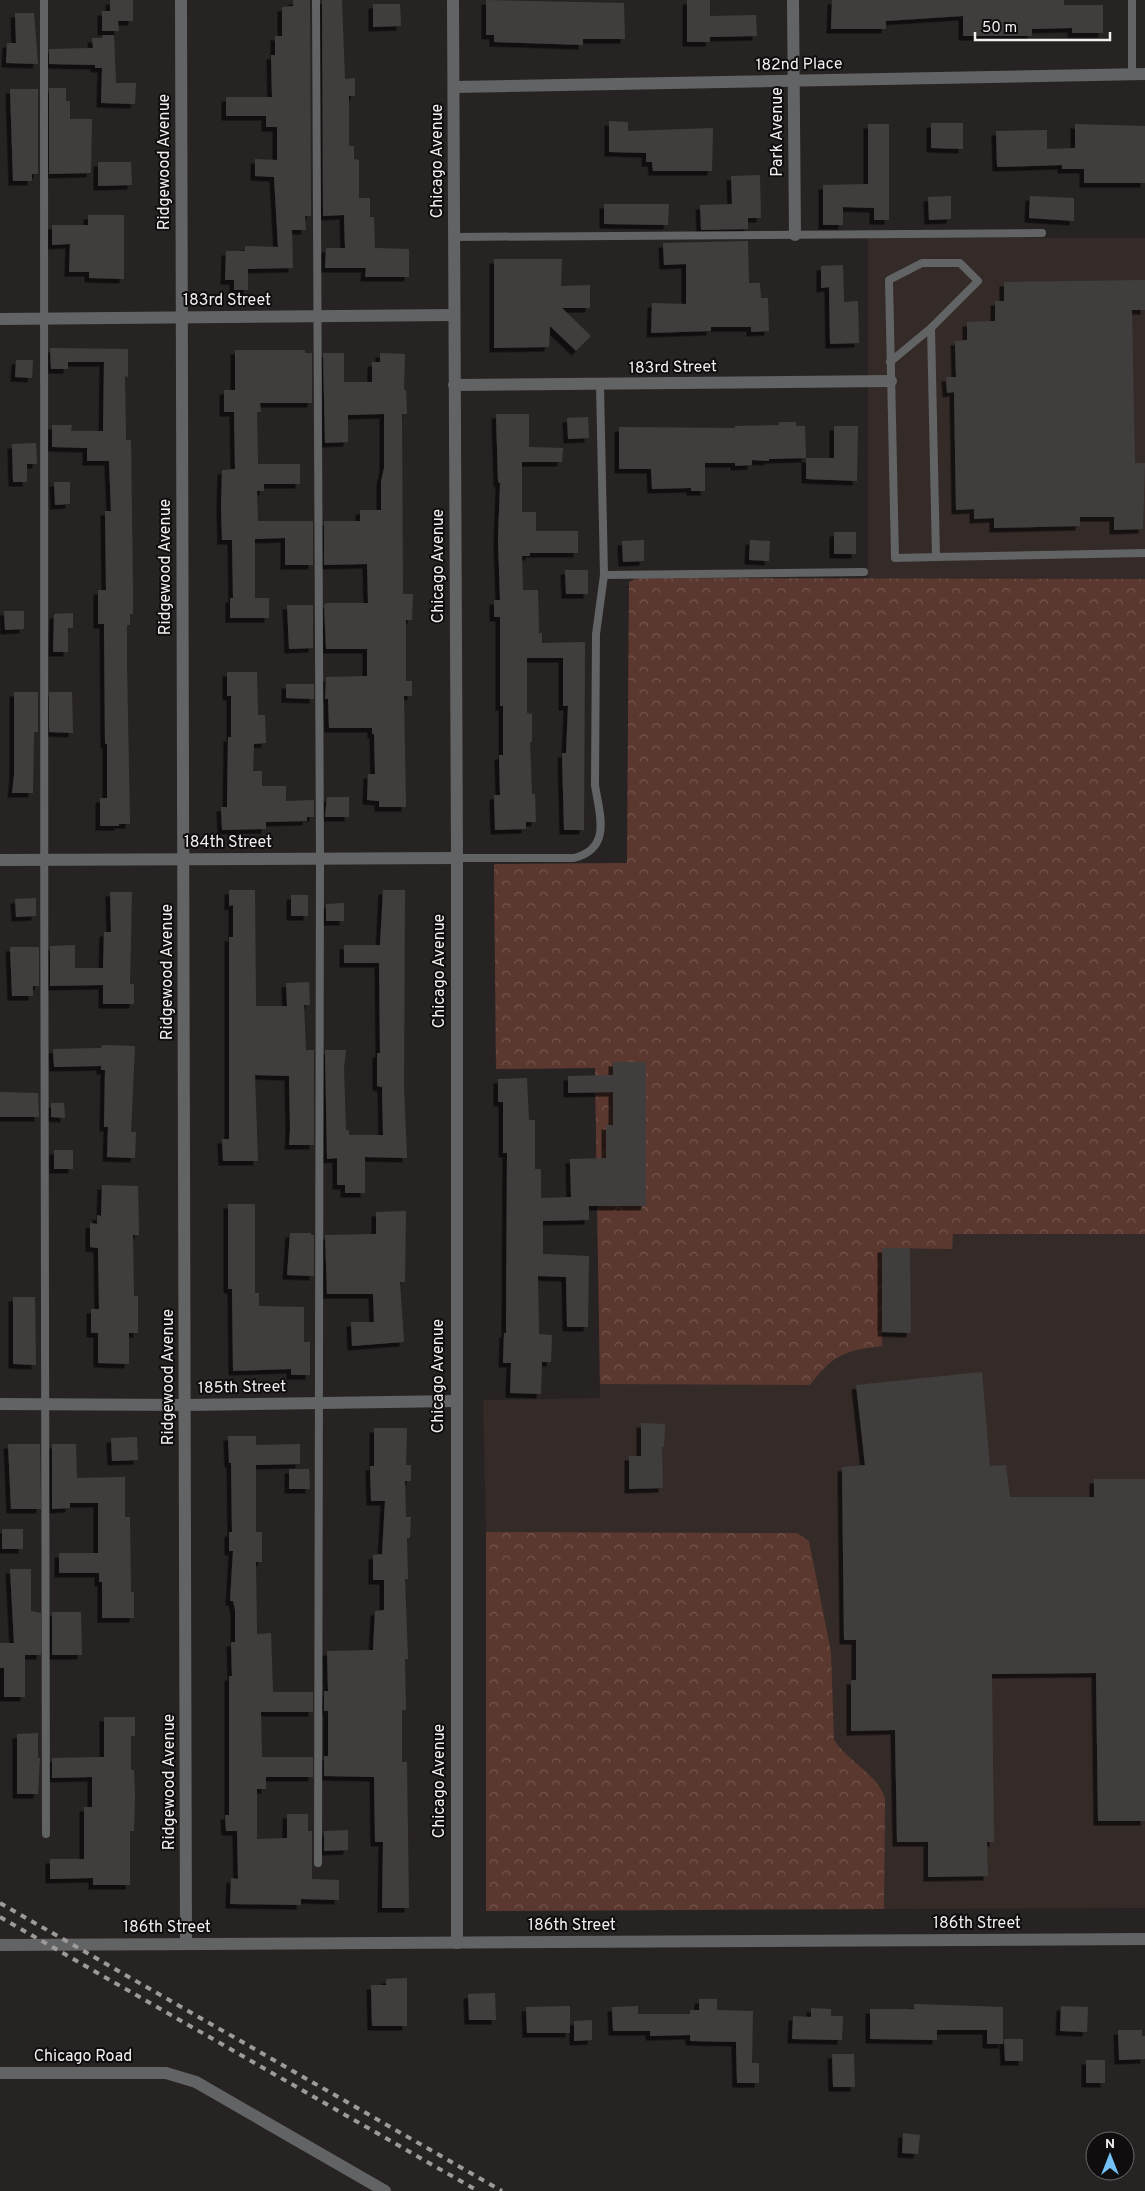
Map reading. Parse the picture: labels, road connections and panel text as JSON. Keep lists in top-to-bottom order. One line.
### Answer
{"streets":{"street":["182nd Place","Park Avenue","Chicago Avenue","Ridgewood Avenue","183rd Street","184th Street","185th Street","186th Street","Chicago Road"]},"crossings":[["182nd Place","Park Avenue"],["182nd Place","Chicago Avenue"],["Chicago Avenue","183rd Street"],["Chicago Avenue","184th Street"],["Chicago Avenue","185th Street"],["Chicago Avenue","186th Street"],["Ridgewood Avenue","183rd Street"],["Ridgewood Avenue","184th Street"],["Ridgewood Avenue","185th Street"],["Ridgewood Avenue","186th Street"]],"scale_bar":"50 m","north":"top"}
